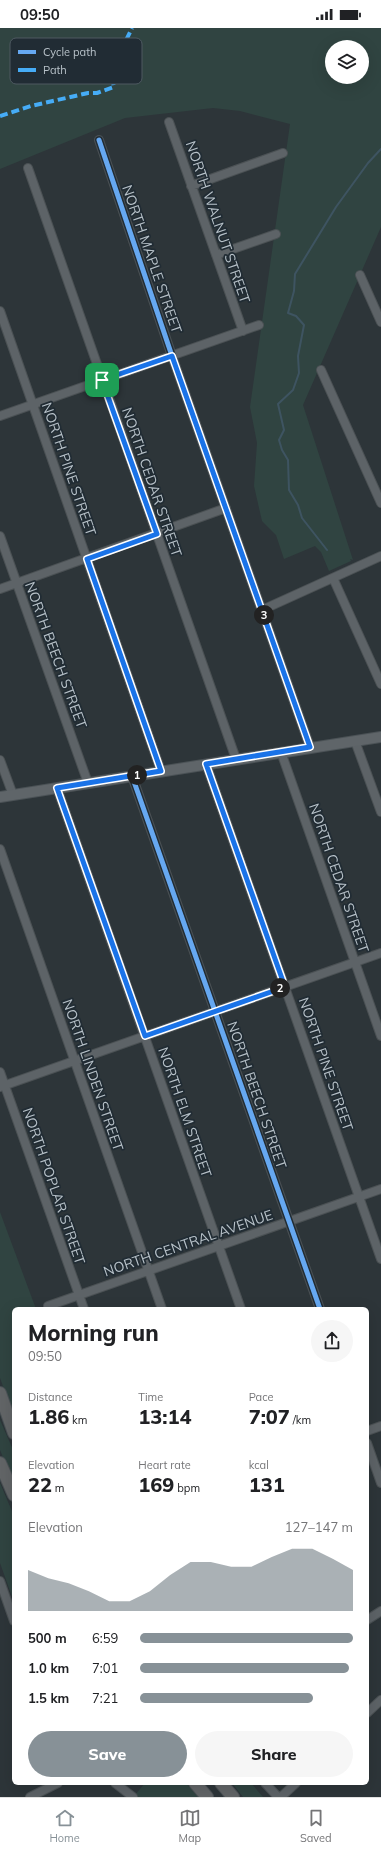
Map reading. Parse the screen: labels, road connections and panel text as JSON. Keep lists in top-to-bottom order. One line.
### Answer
{"streets":{"street":["NORTH WALNUT STREET","NORTH MAPLE STREET","NORTH PINE STREET","NORTH CEDAR STREET","NORTH BEECH STREET","NORTH LINDEN STREET","NORTH ELM STREET","NORTH POPLAR STREET","NORTH CENTRAL AVENUE"]},"crossings":[["NORTH PINE STREET","NORTH CENTRAL AVENUE"],["NORTH BEECH STREET","NORTH CENTRAL AVENUE"],["NORTH LINDEN STREET","NORTH CENTRAL AVENUE"],["NORTH ELM STREET","NORTH CENTRAL AVENUE"],["NORTH POPLAR STREET","NORTH CENTRAL AVENUE"]],"legend":["Cycle path","Path"],"page":{"status":"09:50","pins":["3","1","2"],"heading":["Morning run","09:50"],"stats":[["Distance","1.86 km"],["Time","13:14"],["Pace","7:07 /km"],["Elevation","22 m"],["Heart rate","169 bpm"],["kcal","131"]],"chart":["Elevation","127–147 m"],"list":[{"name":"500 m","note":"6:59"},{"name":"1.0 km","note":"7:01"},{"name":"1.5 km","note":"7:21"}],"buttons":["Save","Share"],"tabs":["Home","Map","Saved"]}}
